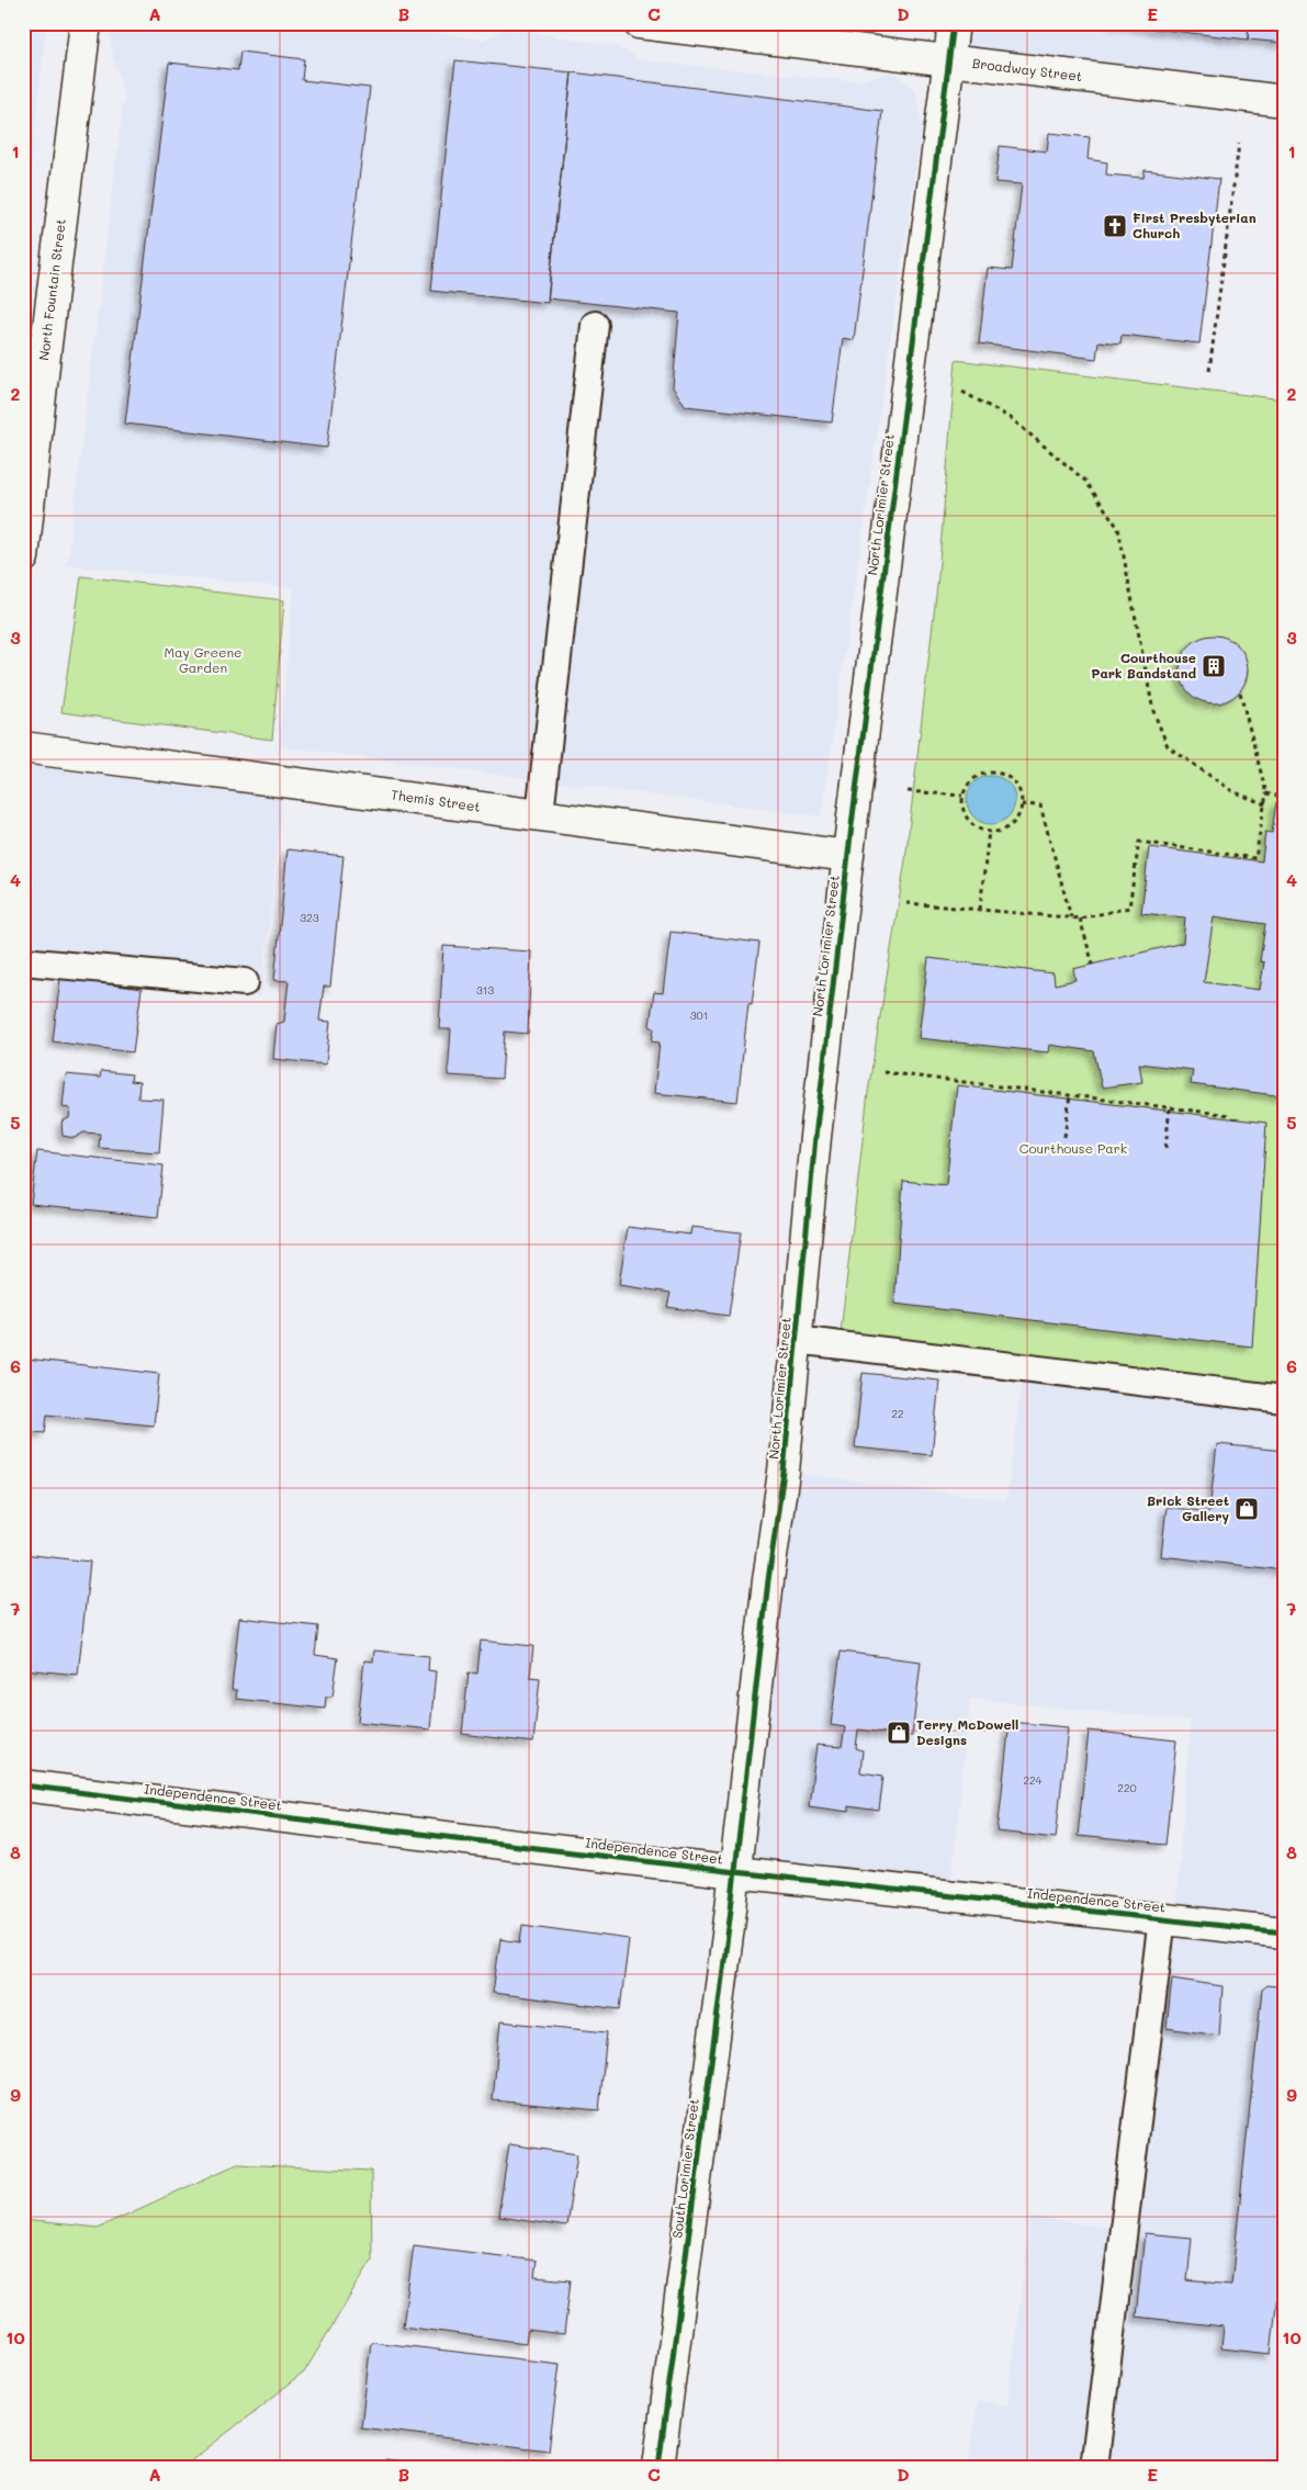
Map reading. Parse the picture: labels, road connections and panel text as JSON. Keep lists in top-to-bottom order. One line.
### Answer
{"streets":{"street":["Broadway Street","North Fountain Street","North Lorimier Street","Themis Street","Independence Street","South Lorimier Street"]},"crossings":[["Broadway Street","North Lorimier Street"],["North Lorimier Street","Themis Street"],["North Lorimier Street","Independence Street"],["North Lorimier Street","South Lorimier Street"],["Independence Street","South Lorimier Street"]],"parks":["May Greene Garden","Courthouse Park"],"places":{"church":["First Presbyterian Church"],"building":["Courthouse Park Bandstand"],"shop":["Brick Street Gallery","Terry McDowell Designs"]},"house_numbers":["323","313","301","22","224","220"],"grid":{"columns":["A","B","C","D","E"],"rows":["1","2","3","4","5","6","7","8","9","10"]}}
